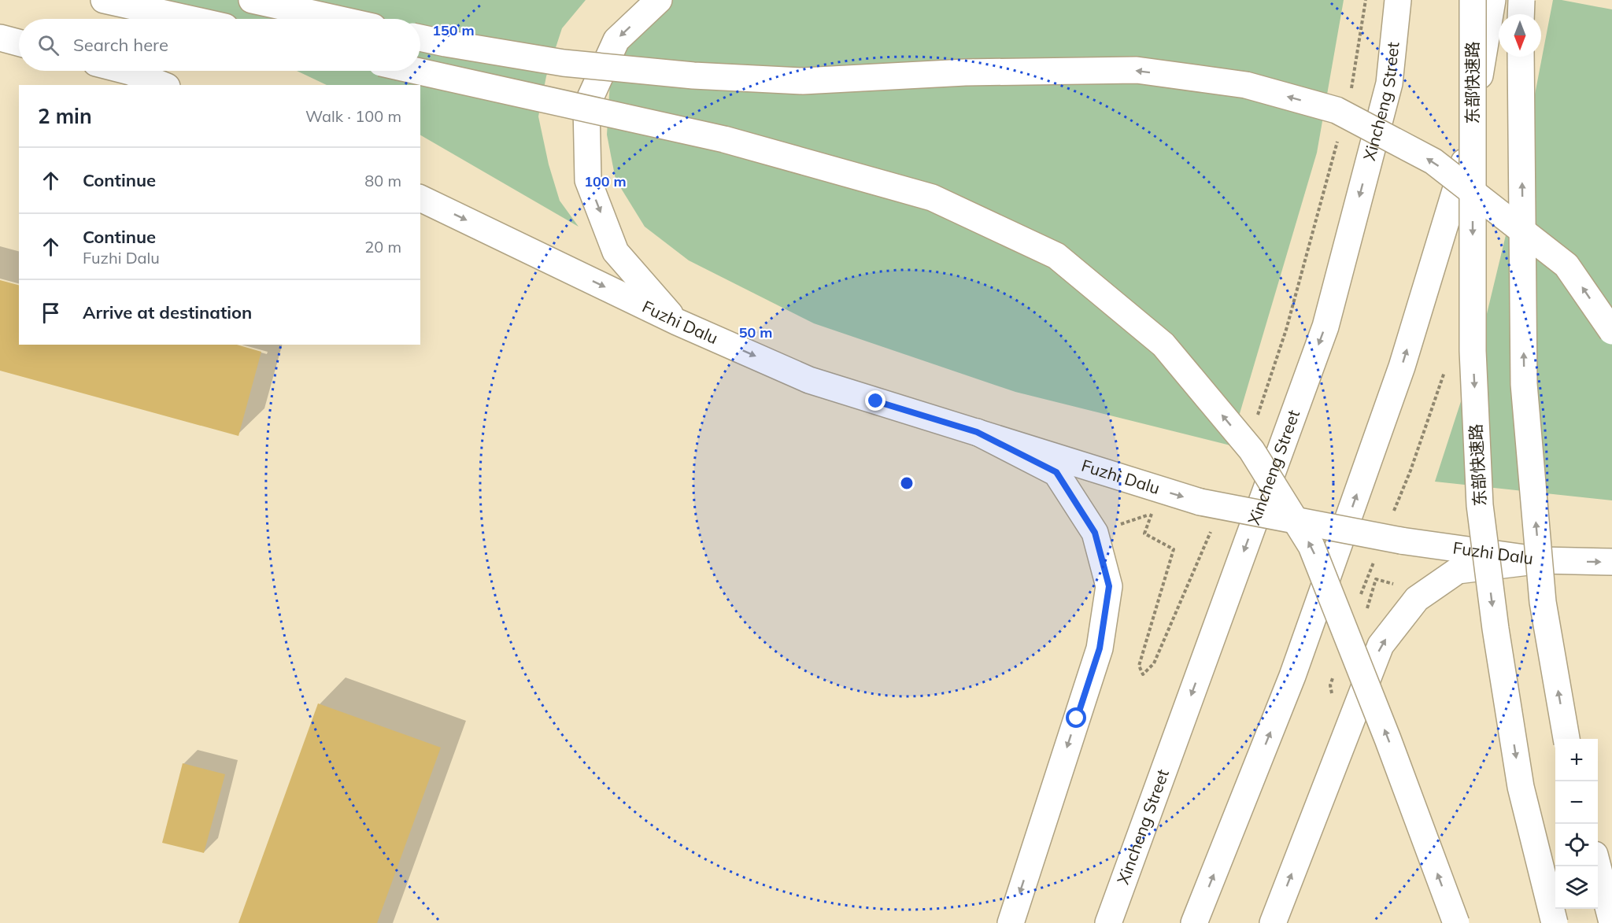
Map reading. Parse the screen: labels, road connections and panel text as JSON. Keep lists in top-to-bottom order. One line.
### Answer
{"streets":{"main road":["东部快速路","Xincheng Street","Fuzhi Dalu"]},"one_way":["Fuzhi Dalu"],"north":"bottom","page":{"search":"Search here","heading":["2 min","Walk · 100 m"],"list":[["Continue","80 m"],["Continue","Fuzhi Dalu","20 m"],"Arrive at destination"],"map_buttons":["+","−"]},"rings":["150 m","100 m","50 m"]}
